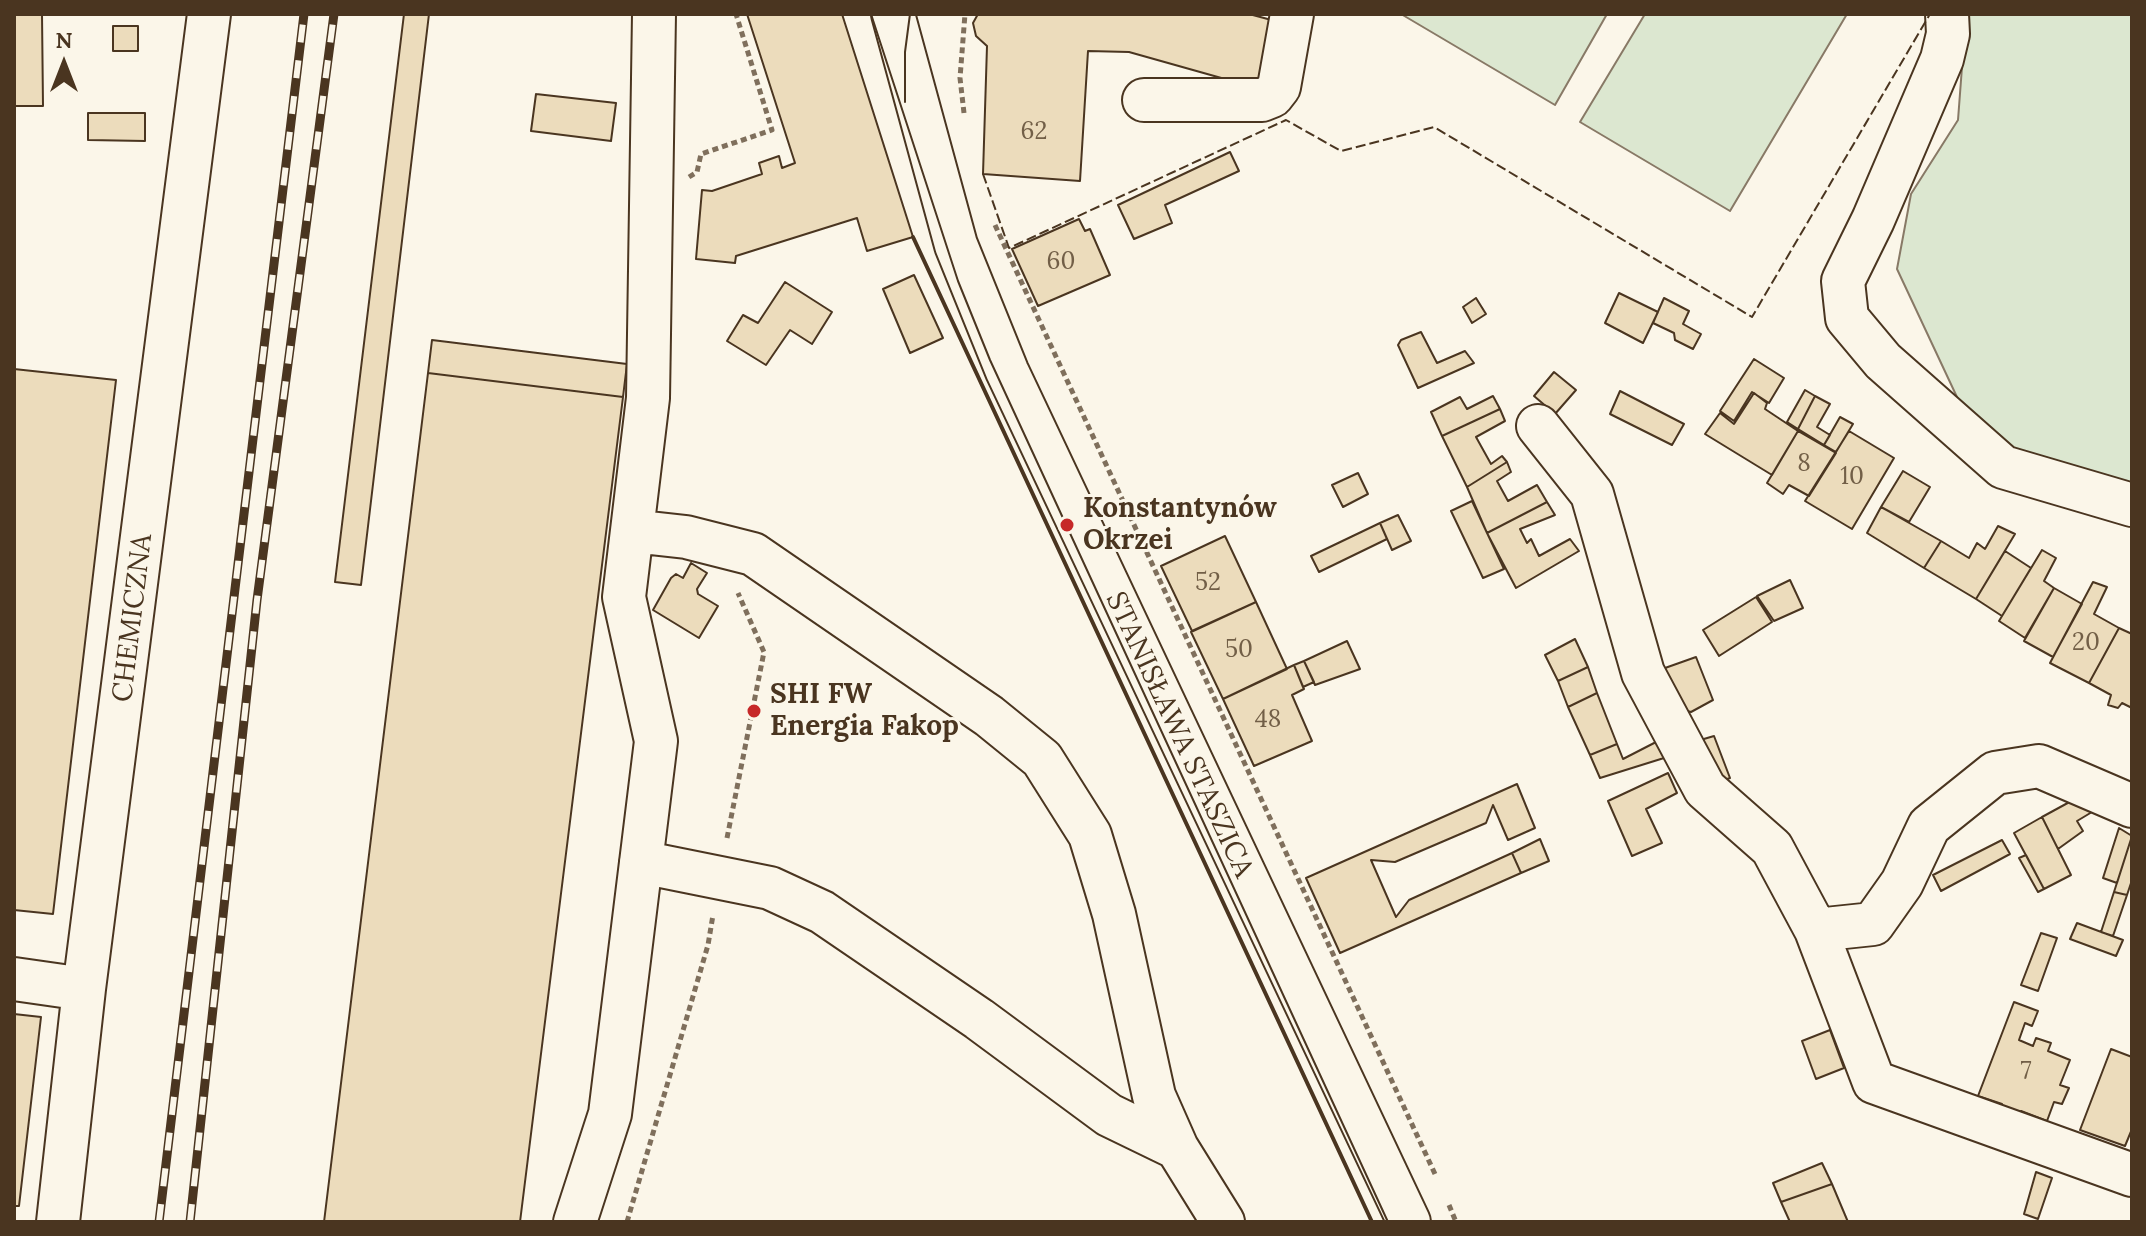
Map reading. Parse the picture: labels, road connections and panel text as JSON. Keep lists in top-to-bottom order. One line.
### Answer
{"streets":{"street":["CHEMICZNA","STANISŁAWA STASZICA"]},"places":["Konstantynów Okrzei","SHI FW Energia Fakop"],"house_numbers":["62","60","8","10","52","20","50","48","7"],"north":"top"}
